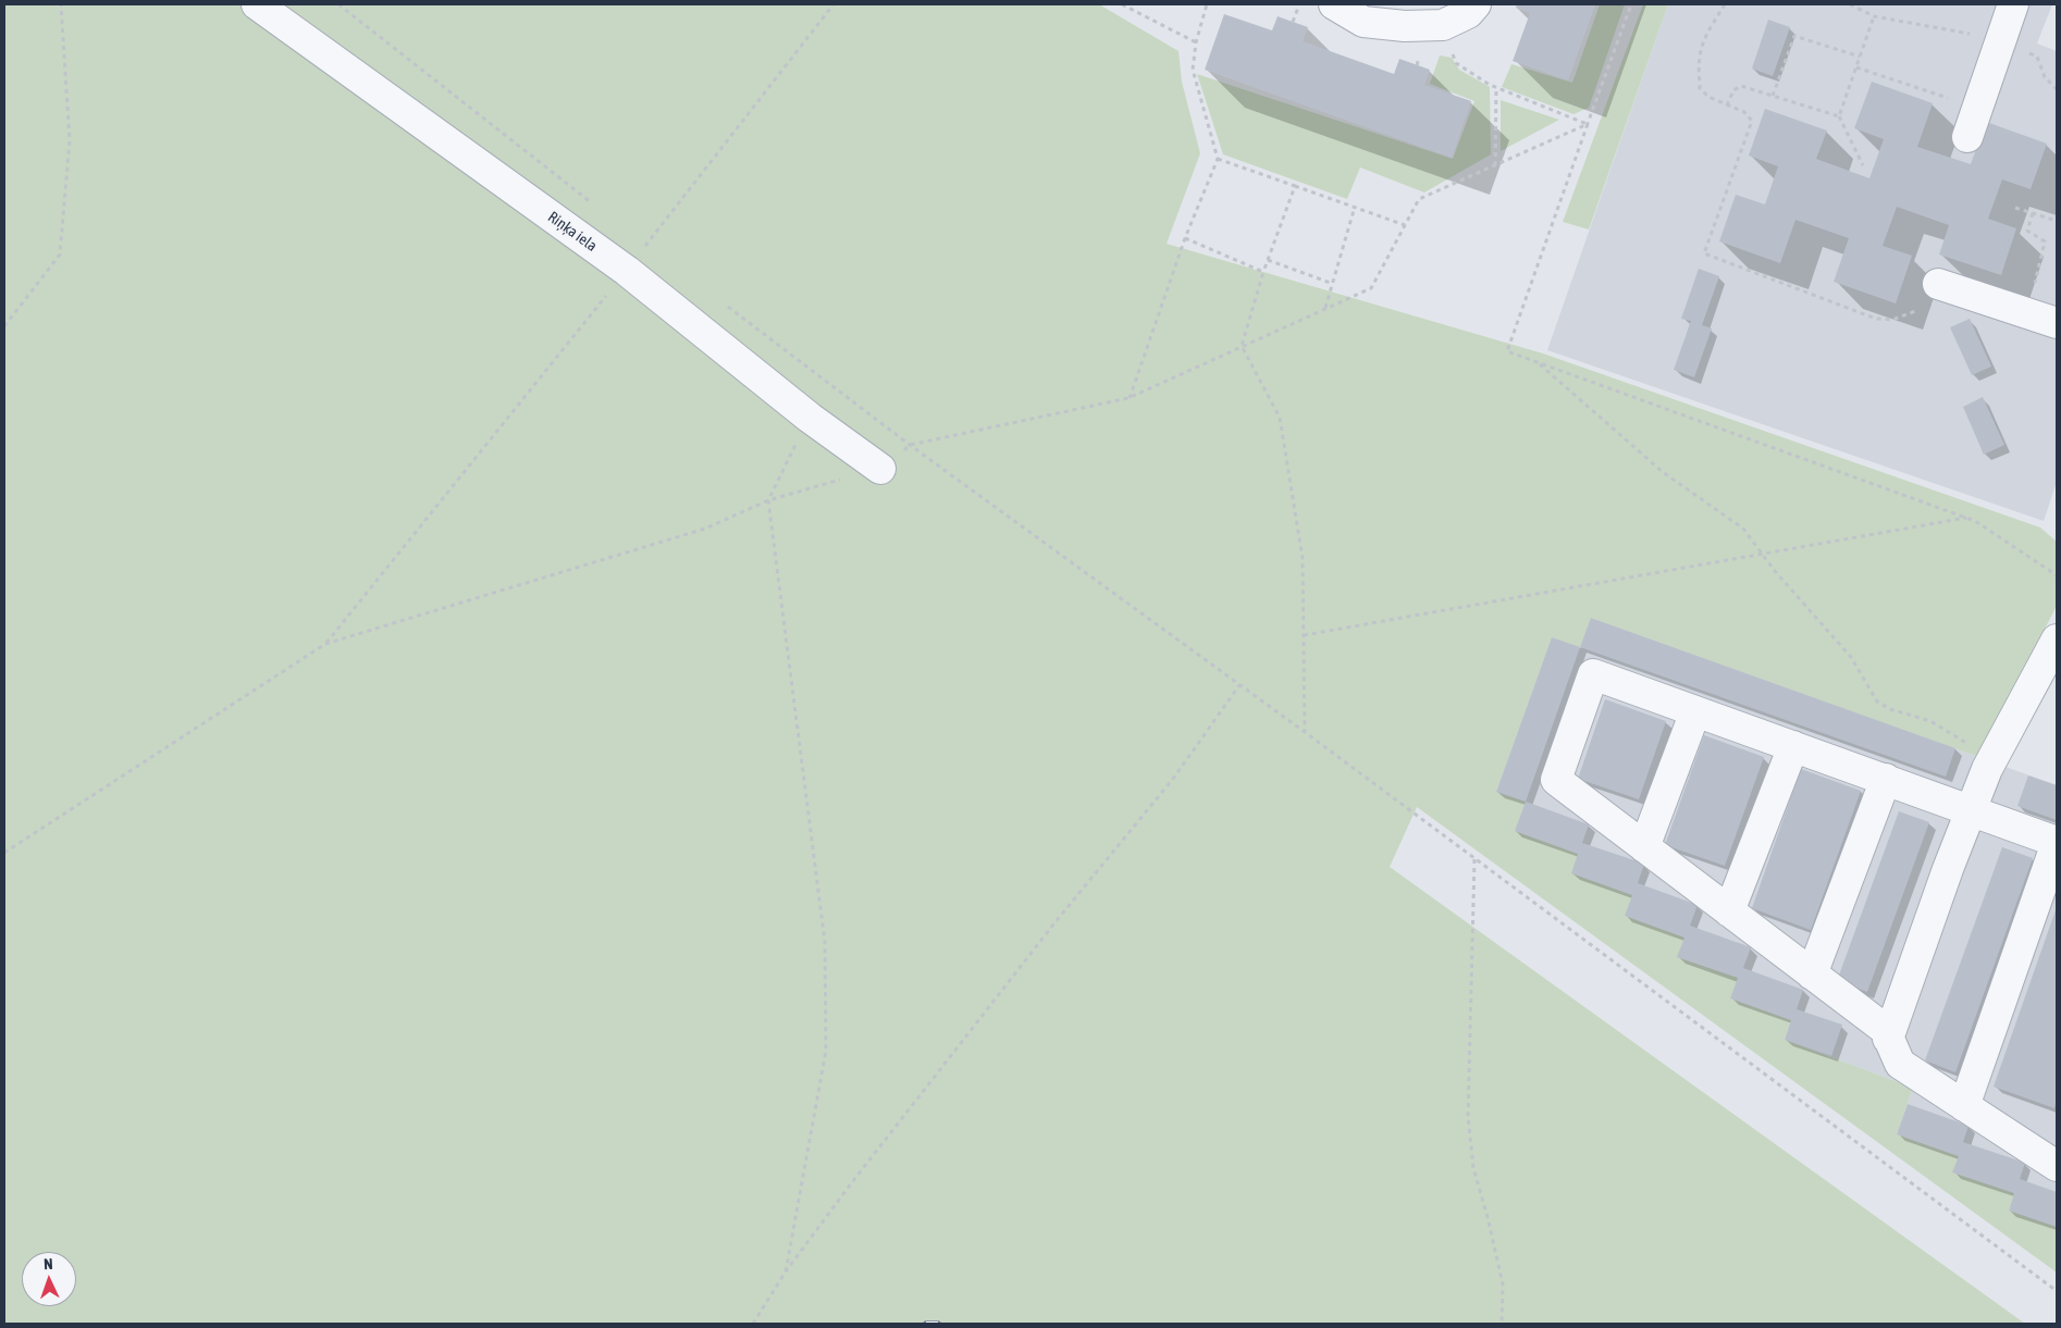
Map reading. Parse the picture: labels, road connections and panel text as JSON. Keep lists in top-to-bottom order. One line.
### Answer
{"streets":{"street":["Riņķa iela"]},"north":"top"}
